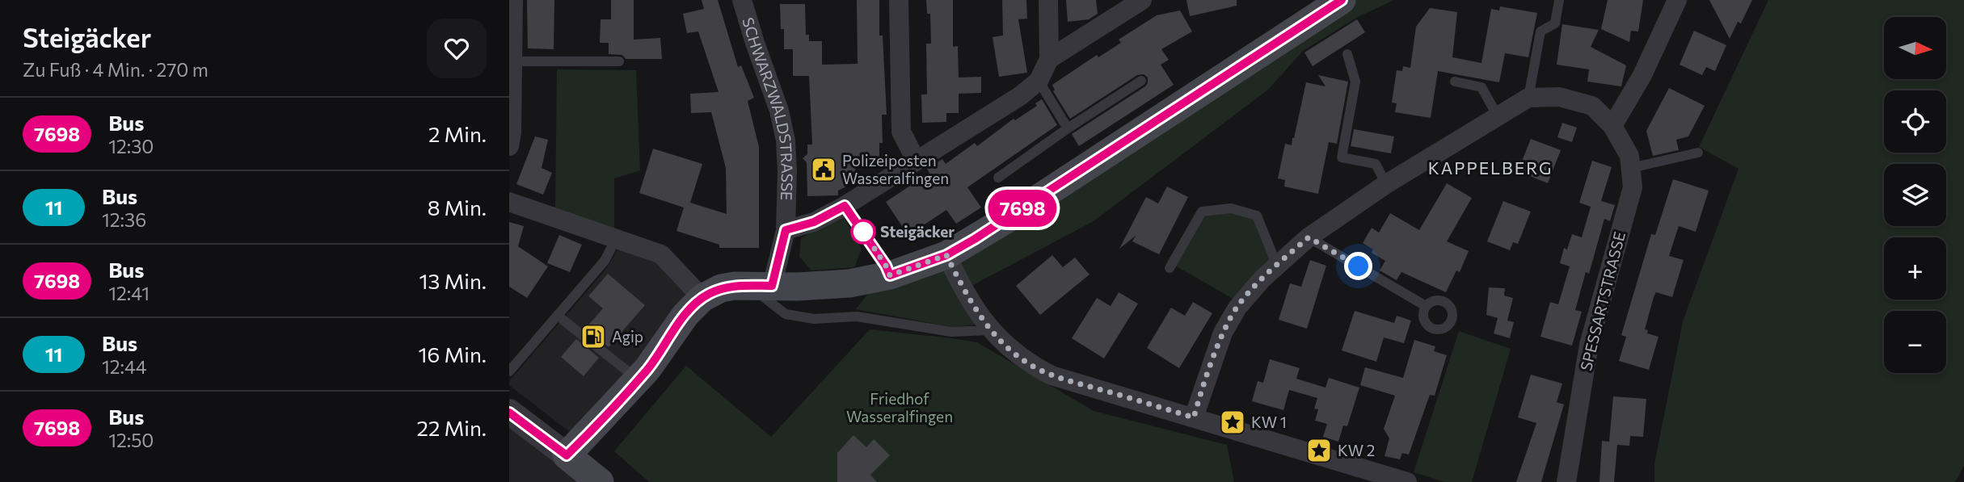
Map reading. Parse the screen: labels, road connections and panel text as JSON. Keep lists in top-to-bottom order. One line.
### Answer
{"streets":{"street":["SCHWARZWALDSTRASSE","SPESSARTSTRASSE"]},"districts":["KAPPELBERG"],"parks":["Friedhof Wasseralfingen"],"places":{"public building":["Polizeiposten Wasseralfingen"],"other":["Steigäcker"],"fuel station":["Agip"],"place":["KW 1","KW 2"]},"lines":["bus line 7698"],"north":"right","page":{"heading":["Steigäcker","Zu Fuß · 4 Min. · 270 m"],"on_map":"7698","map_buttons":["+","−"],"list":[{"mark":"7698","name":"Bus","note":"12:30","value":"2 Min."},{"mark":"11","name":"Bus","note":"12:36","value":"8 Min."},{"mark":"7698","name":"Bus","note":"12:41","value":"13 Min."},{"mark":"11","name":"Bus","note":"12:44","value":"16 Min."},{"mark":"7698","name":"Bus","note":"12:50","value":"22 Min."}]}}
